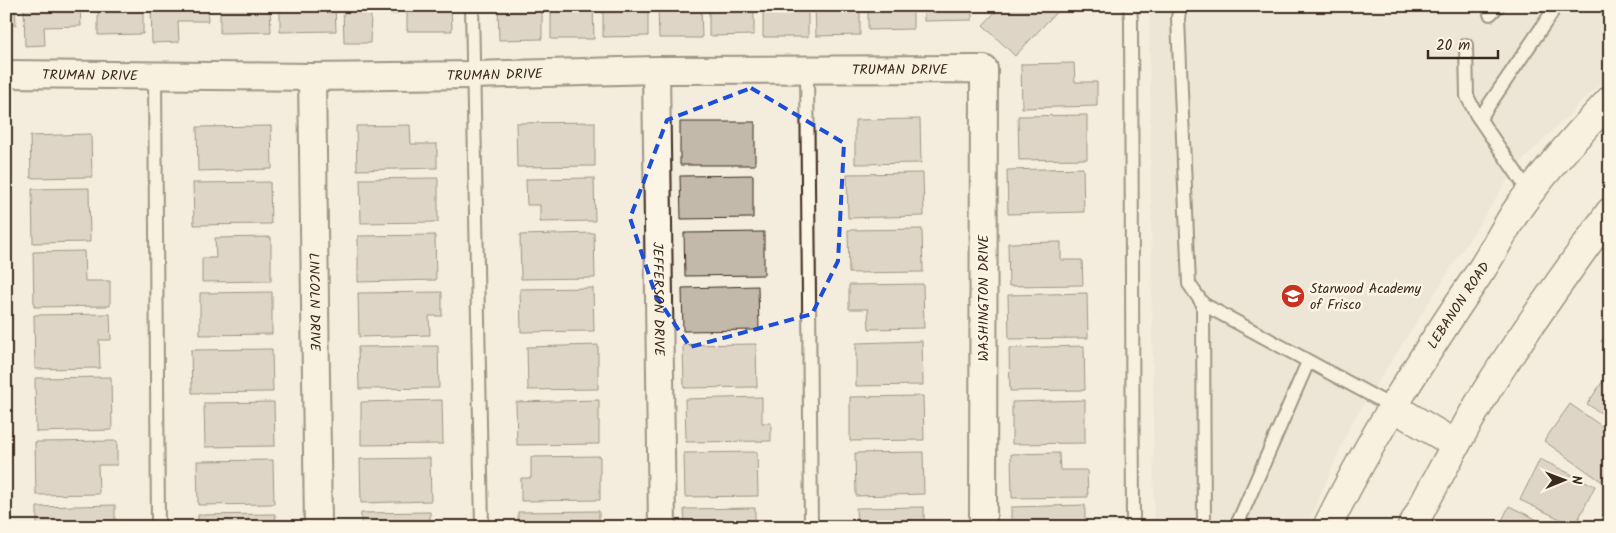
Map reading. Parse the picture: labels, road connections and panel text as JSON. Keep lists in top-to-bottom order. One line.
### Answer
{"streets":{"main road":["LEBANON ROAD"],"street":["TRUMAN DRIVE","JEFFERSON DRIVE","WASHINGTON DRIVE","LINCOLN DRIVE"]},"crossings":[["TRUMAN DRIVE","JEFFERSON DRIVE"],["TRUMAN DRIVE","WASHINGTON DRIVE"],["TRUMAN DRIVE","LINCOLN DRIVE"]],"places":{"school or university":["Starwood Academy of Frisco"]},"scale_bar":"20 m","north":"right"}
